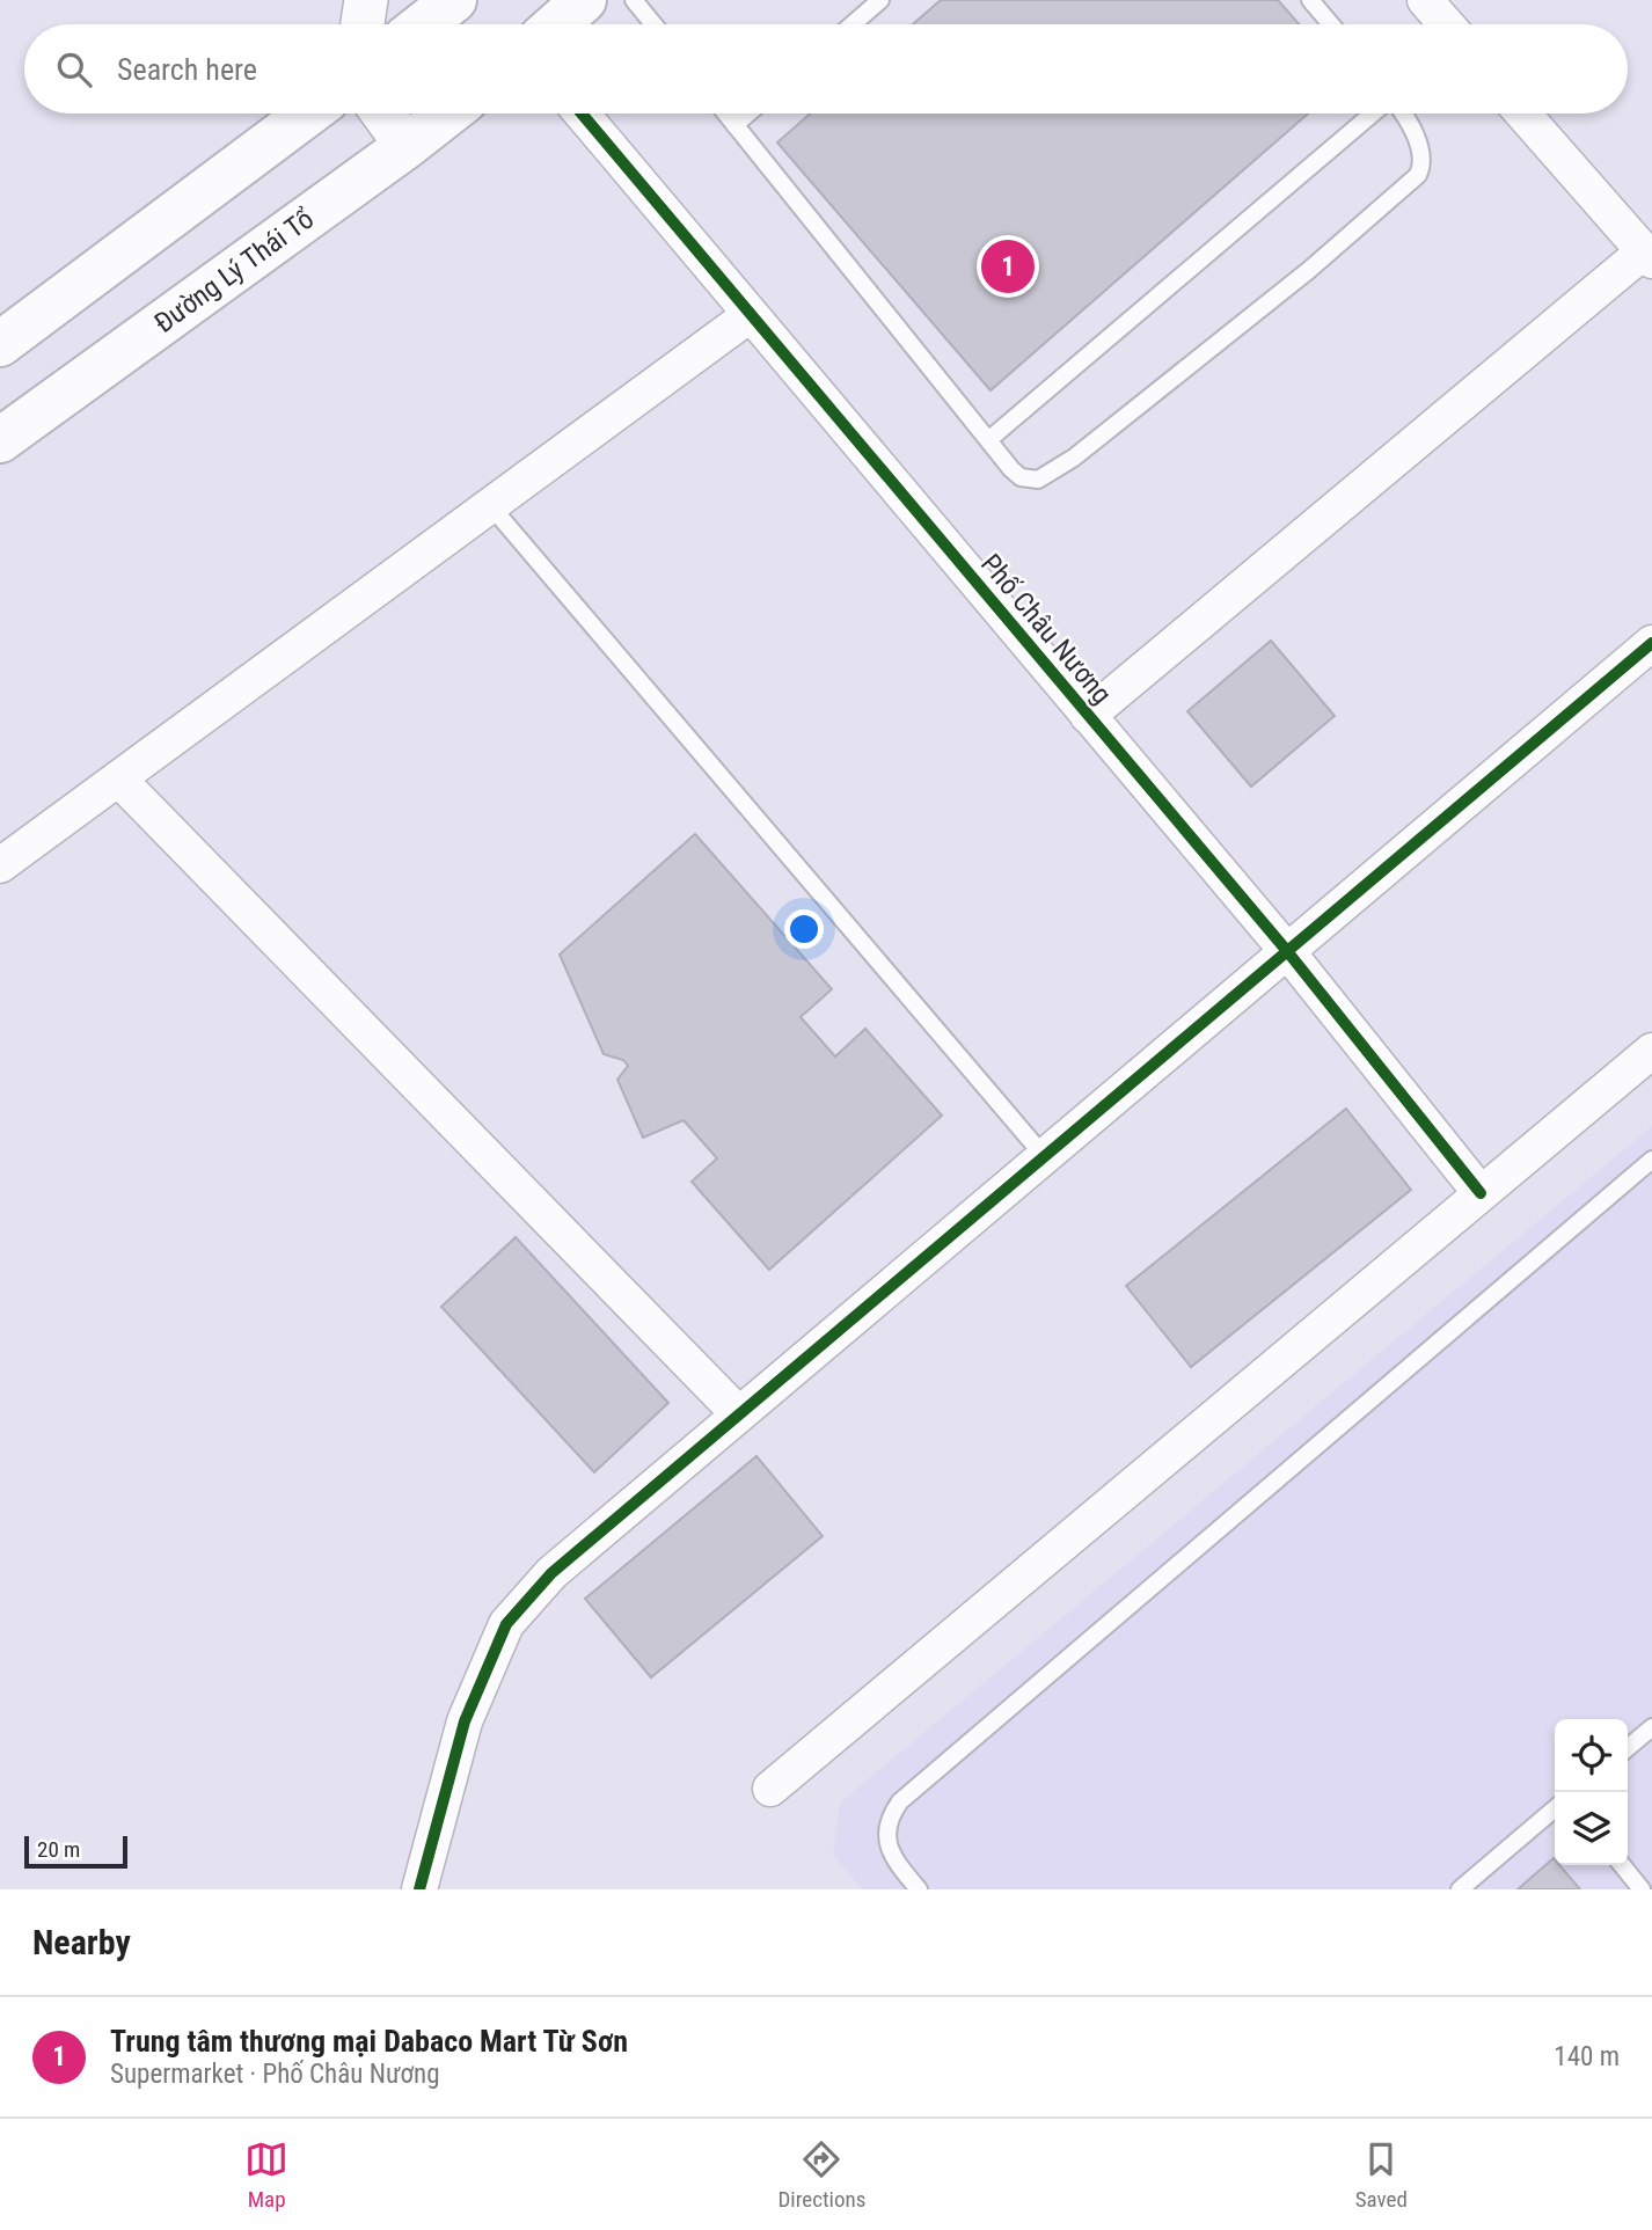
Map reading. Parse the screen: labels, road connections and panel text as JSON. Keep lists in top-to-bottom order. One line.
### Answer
{"streets":{"main road":["Đường Lý Thái Tổ"],"street":["Phố Châu Nương"]},"scale_bar":"20 m","page":{"search":"Search here","pins":"1","scale":"20 m","heading":"Nearby","list":[{"mark":"1","name":"Trung tâm thương mại Dabaco Mart Từ Sơn","note":"Supermarket · Phố Châu Nương","value":"140 m"}],"nav":["Map","Directions","Saved"]}}
